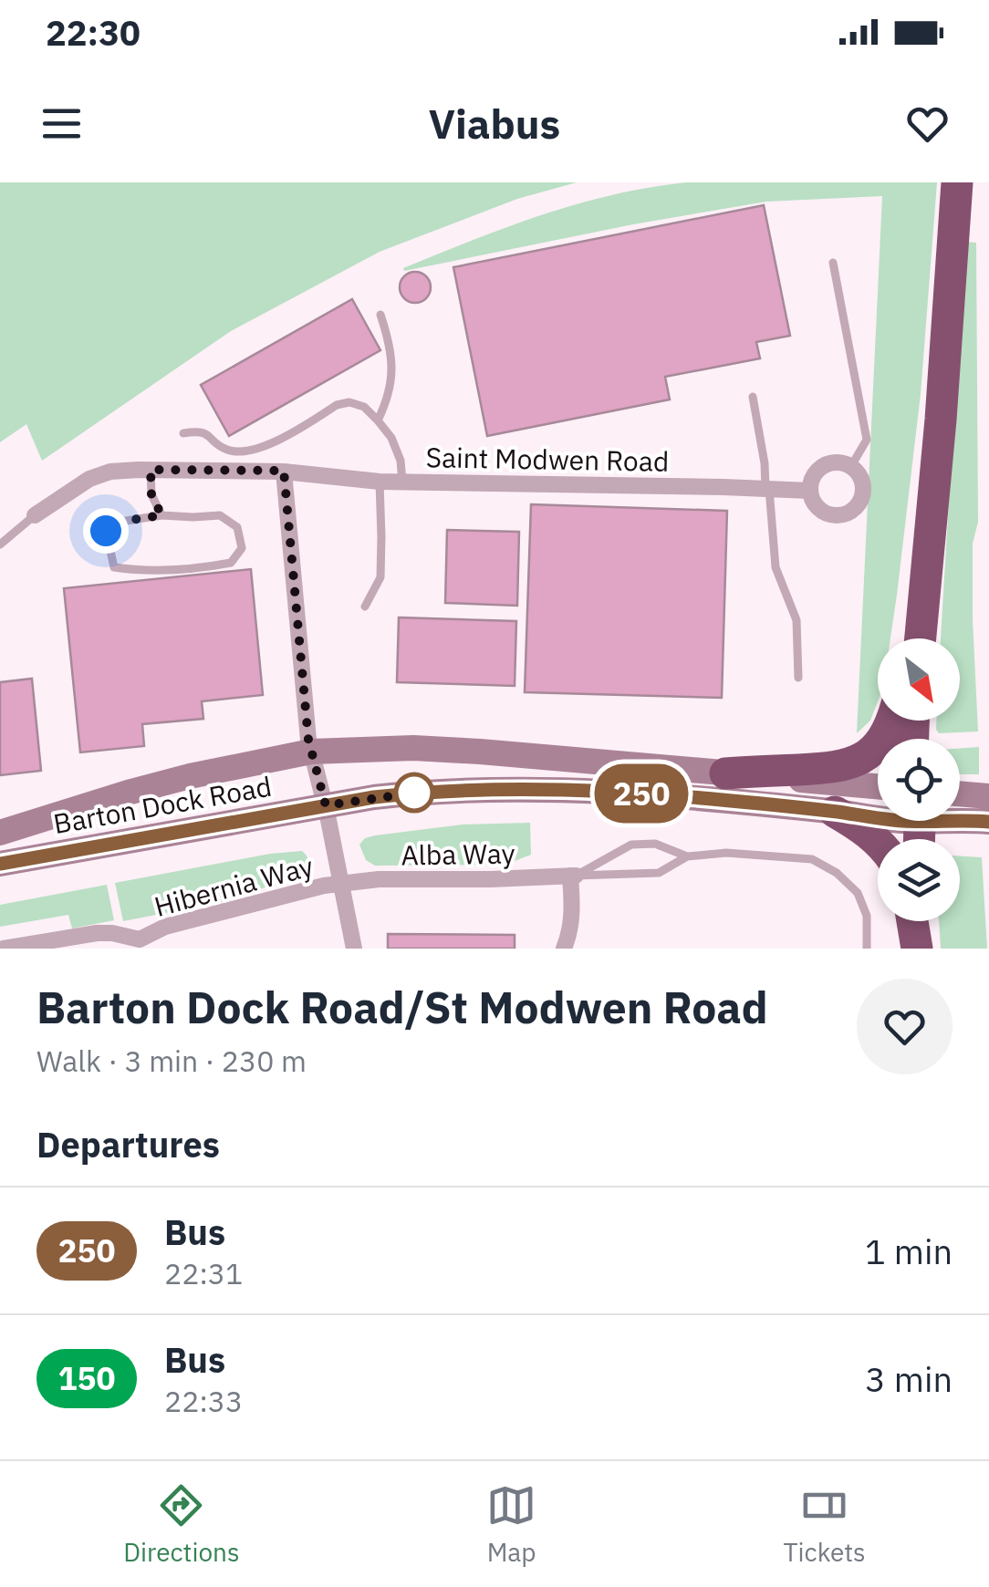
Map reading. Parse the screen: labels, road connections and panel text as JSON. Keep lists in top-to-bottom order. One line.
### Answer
{"streets":{"main road":["Barton Dock Road"],"street":["Saint Modwen Road","Alba Way","Hibernia Way"]},"crossings":[["Alba Way","Hibernia Way"]],"lines":["bus line 250"],"north":"bottom right","page":{"status":"22:30","header":"Viabus","on_map":"250","heading":[["Barton Dock Road/St Modwen Road","Walk · 3 min · 230 m"],"Departures"],"list":[{"mark":"250","name":"Bus","note":"22:31","value":"1 min"},{"mark":"150","name":"Bus","note":"22:33","value":"3 min"}],"tabs":["Directions","Map","Tickets"]}}
